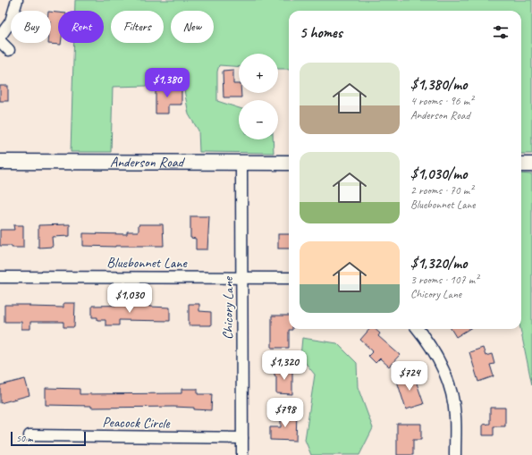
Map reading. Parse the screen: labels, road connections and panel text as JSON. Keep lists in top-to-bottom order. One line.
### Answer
{"streets":{"street":["Anderson Road","Bluebonnet Lane","Chicory Lane","Peacock Circle"]},"crossings":[["Anderson Road","Chicory Lane"],["Bluebonnet Lane","Chicory Lane"],["Chicory Lane","Peacock Circle"]],"scale_bar":"50 m","page":{"chip":["Buy","Rent","Filters","New"],"heading":"5 homes","map_buttons":["+","−"],"list":[{"name":"$1,380/mo","note":"4 rooms · 96 m² · Anderson Road"},{"name":"$1,030/mo","note":"2 rooms · 70 m² · Bluebonnet Lane"},{"name":"$1,320/mo","note":"3 rooms · 107 m² · Chicory Lane"}],"price":["$1,380","$1,030","$1,320","$724","$798"],"scale":"50 m"}}
